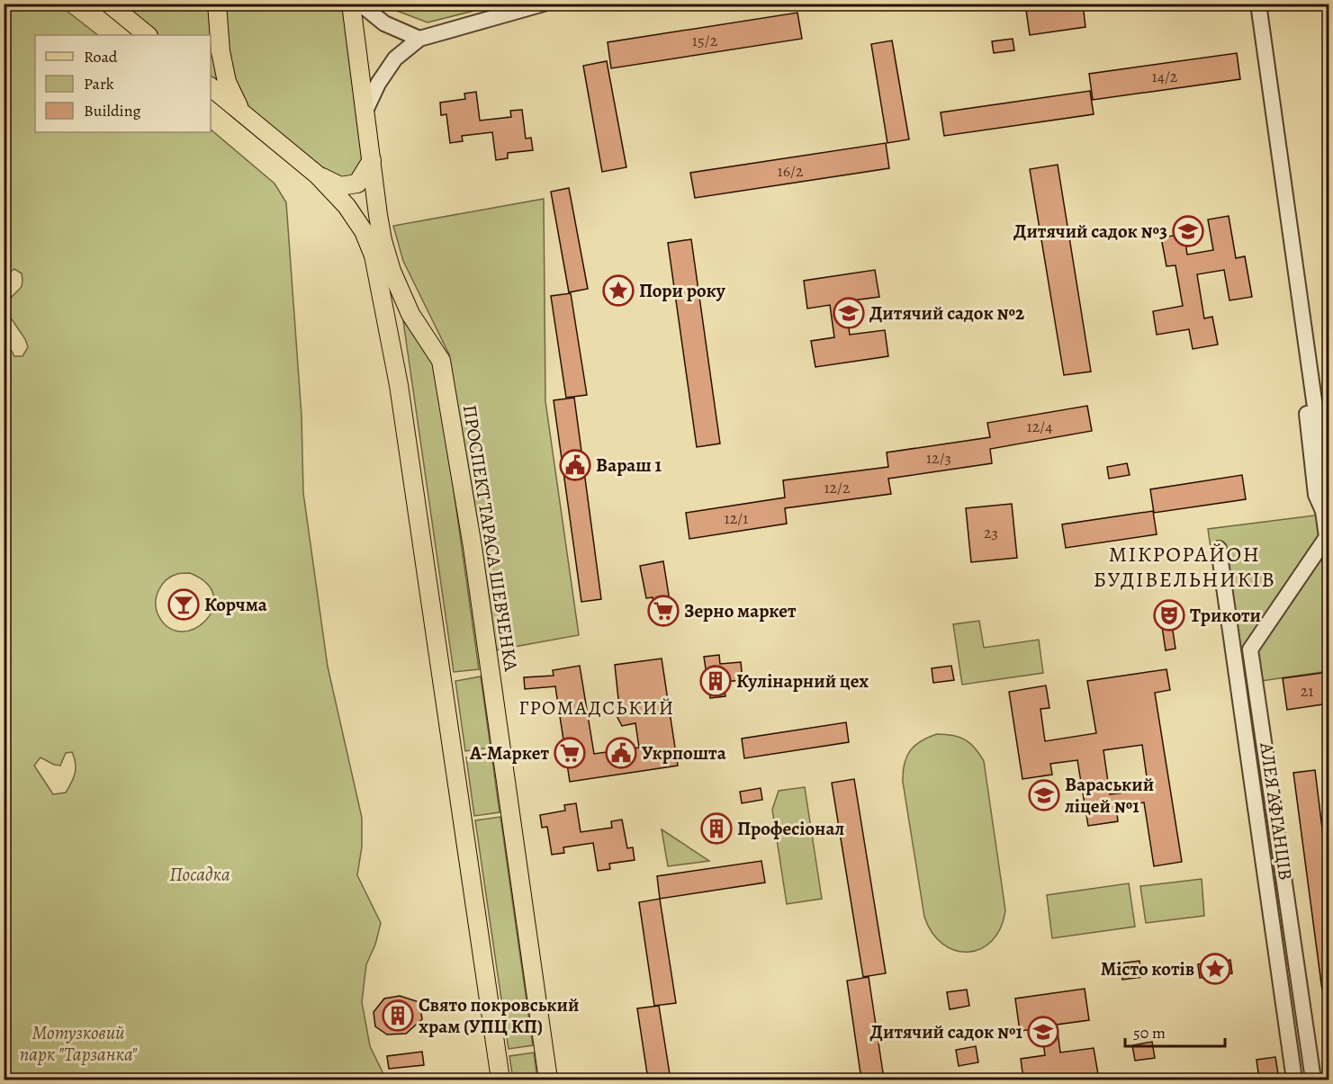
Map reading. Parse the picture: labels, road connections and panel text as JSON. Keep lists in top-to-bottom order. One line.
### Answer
{"streets":{"main road":["ПРОСПЕКТ ТАРАСА ШЕВЧЕНКА"],"street":["АЛЕЯ АФГАНЦІВ"]},"districts":["МІКРОРАЙОН БУДІВЕЛЬНИКІВ","ГРОМАДСЬКИЙ"],"parks":["Посадка","Мотузковий парк \"Тарзанка\""],"places":{"school or university":["Дитячий садок №3","Дитячий садок №2","Вараський ліцей №1","Дитячий садок №1"],"place":["Пори року","Місто котів"],"public building":["Вараш 1","Укрпошта"],"bar":["Корчма"],"supermarket":["Зерно маркет","А-Маркет"],"theatre":["Трикоти"],"building":["Кулінарний цех","Професіонал","Свято покровський храм (УПЦ КП)"]},"house_numbers":["15/2","14/2","16/2","12/4","12/3","12/2","12/1","23","21"],"legend":["Road","Park","Building"],"scale_bar":"50 m"}
